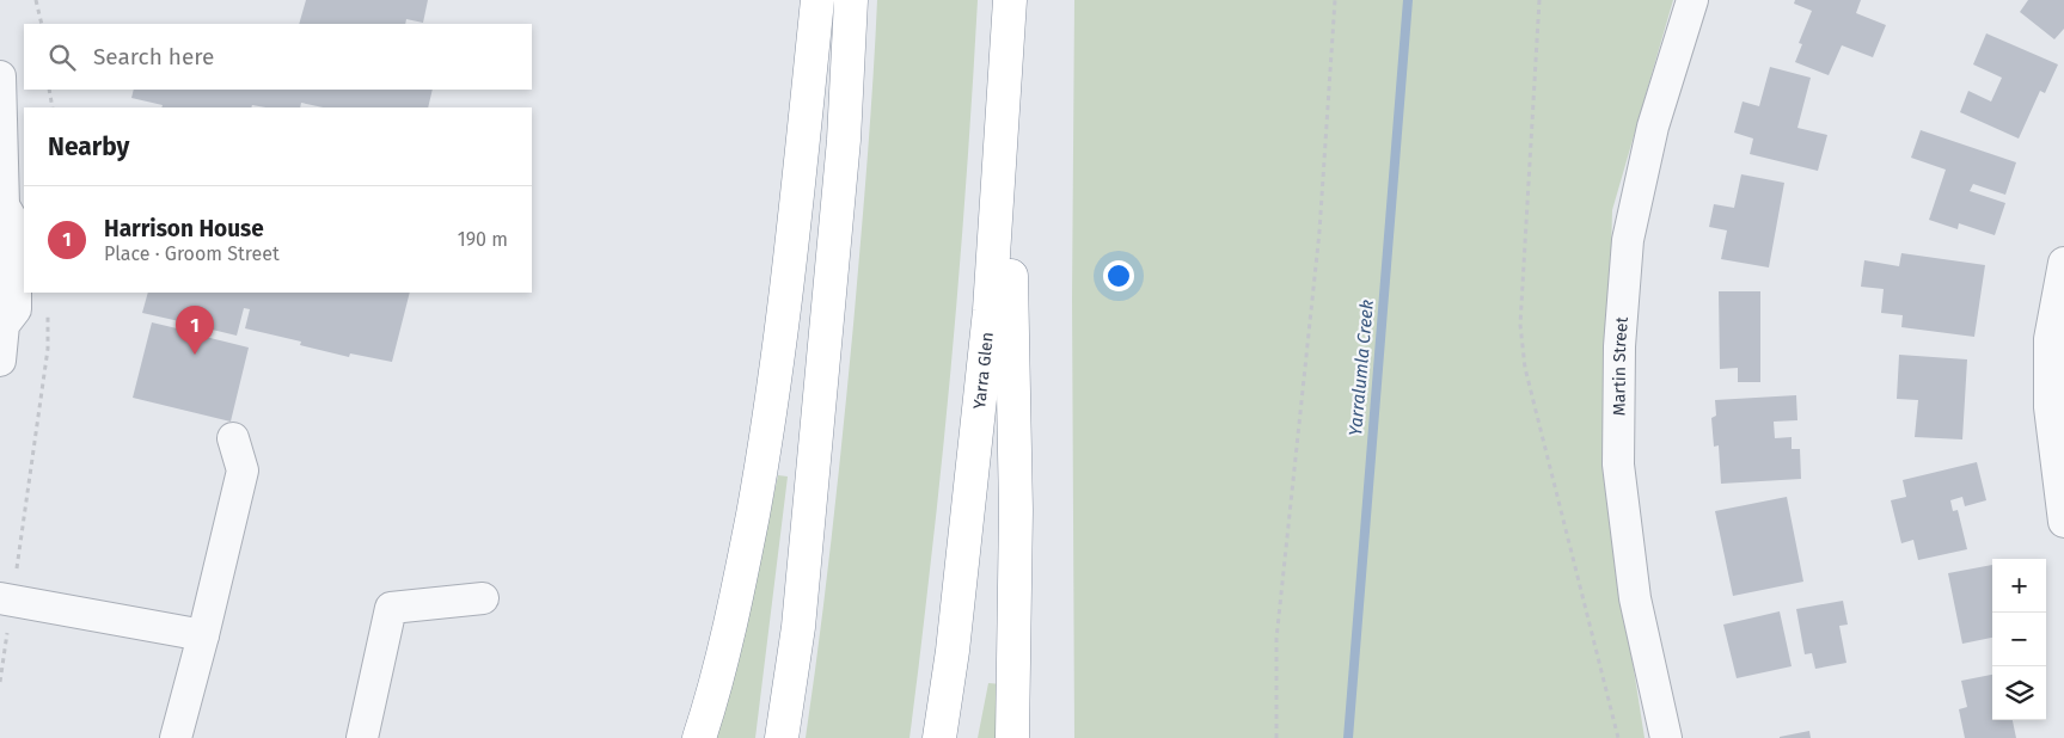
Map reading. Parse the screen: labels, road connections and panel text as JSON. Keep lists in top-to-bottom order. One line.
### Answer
{"streets":{"highway":["Yarra Glen"],"street":["Martin Street"]},"water":["Yarralumla Creek"],"page":{"search":"Search here","heading":"Nearby","list":[{"mark":"1","name":"Harrison House","note":"Place · Groom Street","value":"190 m"}],"pins":"1","map_buttons":["+","−"]}}
